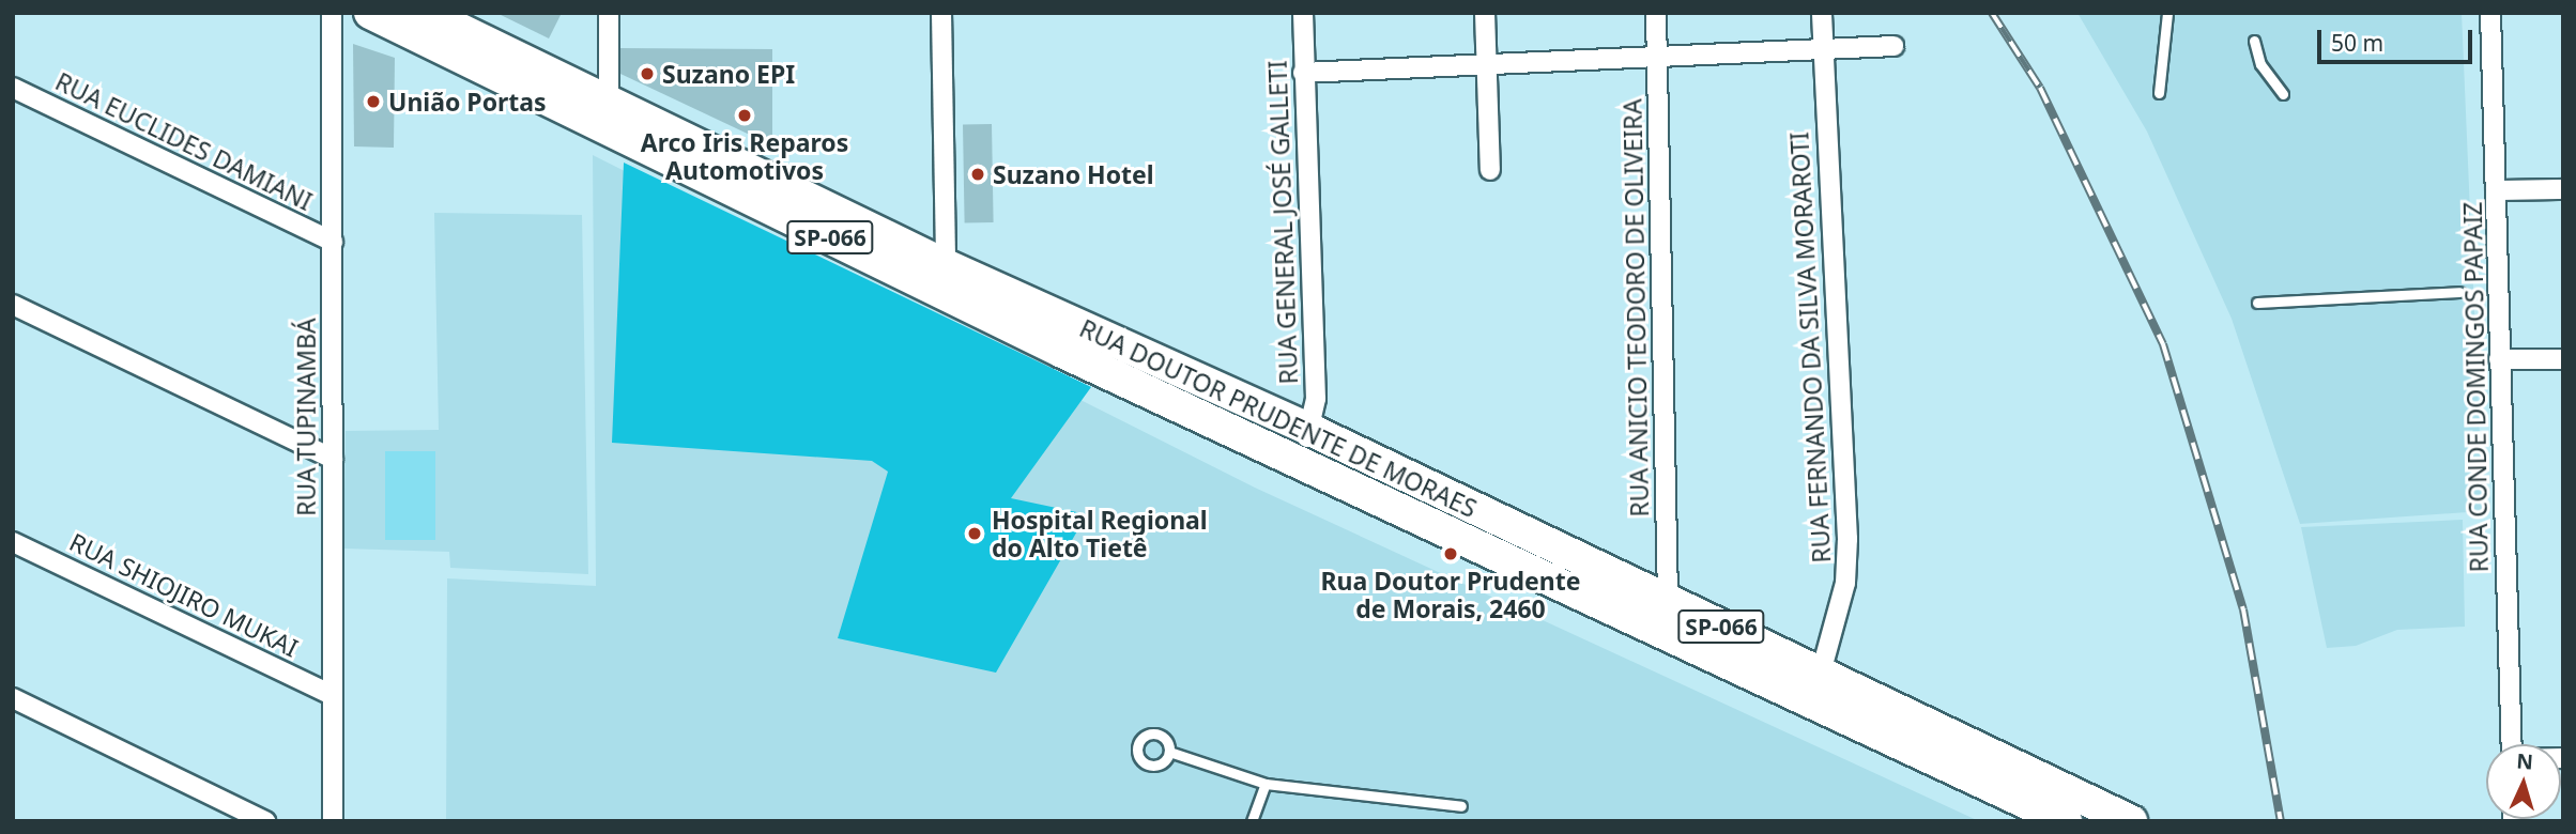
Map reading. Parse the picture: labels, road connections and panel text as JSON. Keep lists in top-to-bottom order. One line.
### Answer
{"streets":{"highway":["SP-066","RUA DOUTOR PRUDENTE DE MORAES"],"street":["RUA EUCLIDES DAMIANI","RUA GENERAL JOSÉ GALLETI","RUA ANICIO TEODORO DE OLIVEIRA","RUA FERNANDO DA SILVA MORAROTI","RUA CONDE DOMINGOS PAPAIZ","RUA TUPINAMBÁ","RUA SHIOJIRO MUKAI"]},"crossings":[["RUA EUCLIDES DAMIANI","RUA TUPINAMBÁ"],["RUA GENERAL JOSÉ GALLETI","RUA DOUTOR PRUDENTE DE MORAES"],["RUA ANICIO TEODORO DE OLIVEIRA","RUA DOUTOR PRUDENTE DE MORAES"],["RUA FERNANDO DA SILVA MORAROTI","RUA DOUTOR PRUDENTE DE MORAES"],["RUA TUPINAMBÁ","RUA SHIOJIRO MUKAI"]],"places":["Suzano EPI","União Portas","Arco Iris Reparos Automotivos","Suzano Hotel","Hospital Regional do Alto Tietê","Rua Doutor Prudente de Morais, 2460"],"scale_bar":"50 m","north":"top"}
